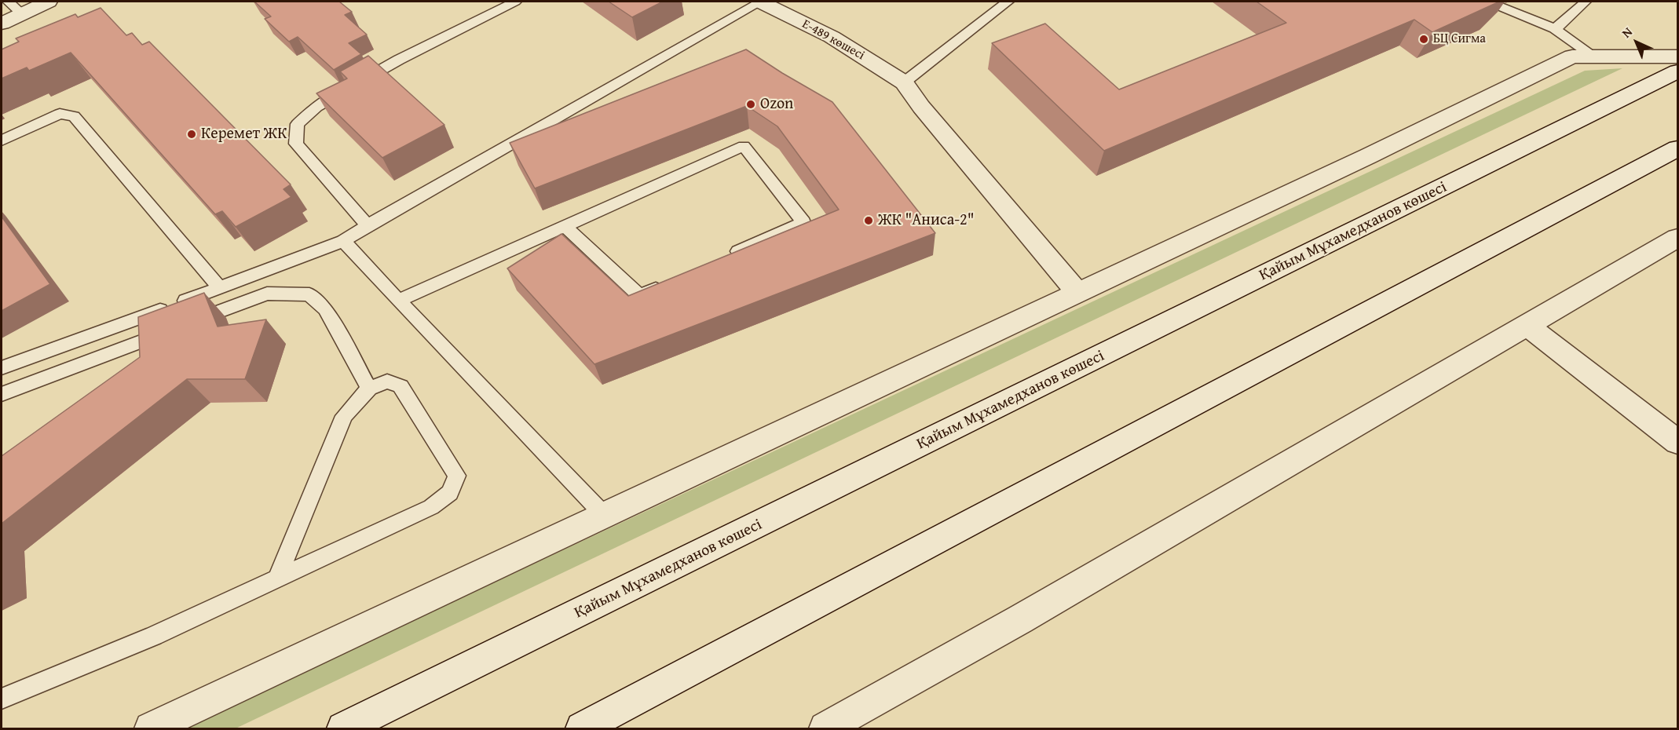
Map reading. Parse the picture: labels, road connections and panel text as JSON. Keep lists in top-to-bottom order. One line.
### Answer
{"streets":{"street":["Е-489 көшесі","Қайым Мұхамедханов көшесі"]},"places":["БЦ Сигма","Ozon","Керемет ЖК","ЖК \"Аниса-2\""],"north":"top left"}
